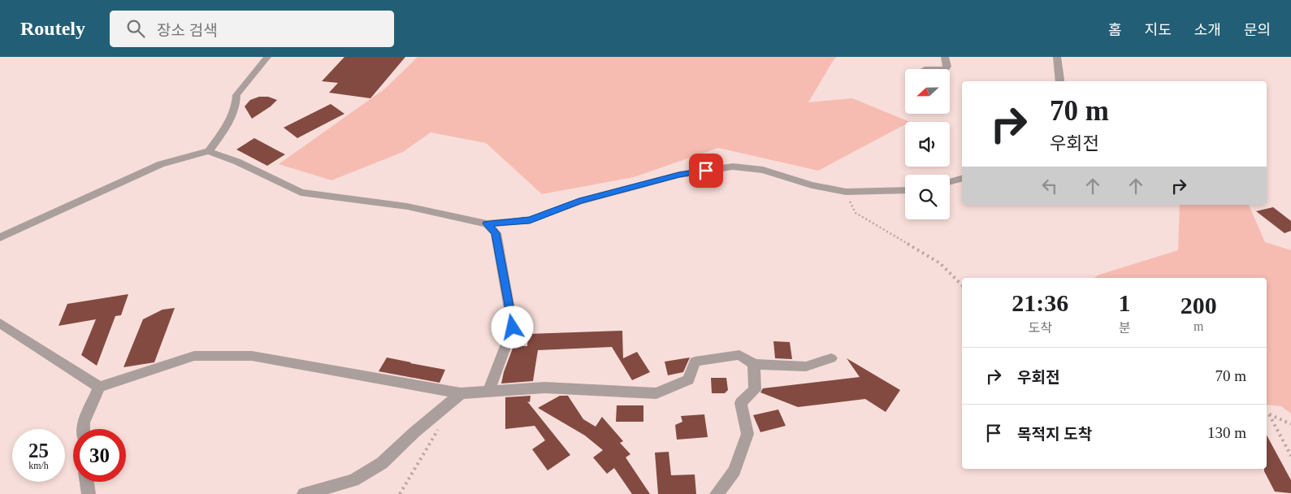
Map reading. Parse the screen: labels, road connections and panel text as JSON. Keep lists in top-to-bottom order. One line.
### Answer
{"north":"left","page":{"header":"Routely","search":"장소 검색","nav":["홈","지도","소개","문의"],"turn":["70 m","우회전"],"eta":["21:36","도착","1","분","200","m"],"list":[{"name":"우회전","value":"70 m"},{"name":"목적지 도착","value":"130 m"}],"speed":"25 km/h","limit":"30"}}
